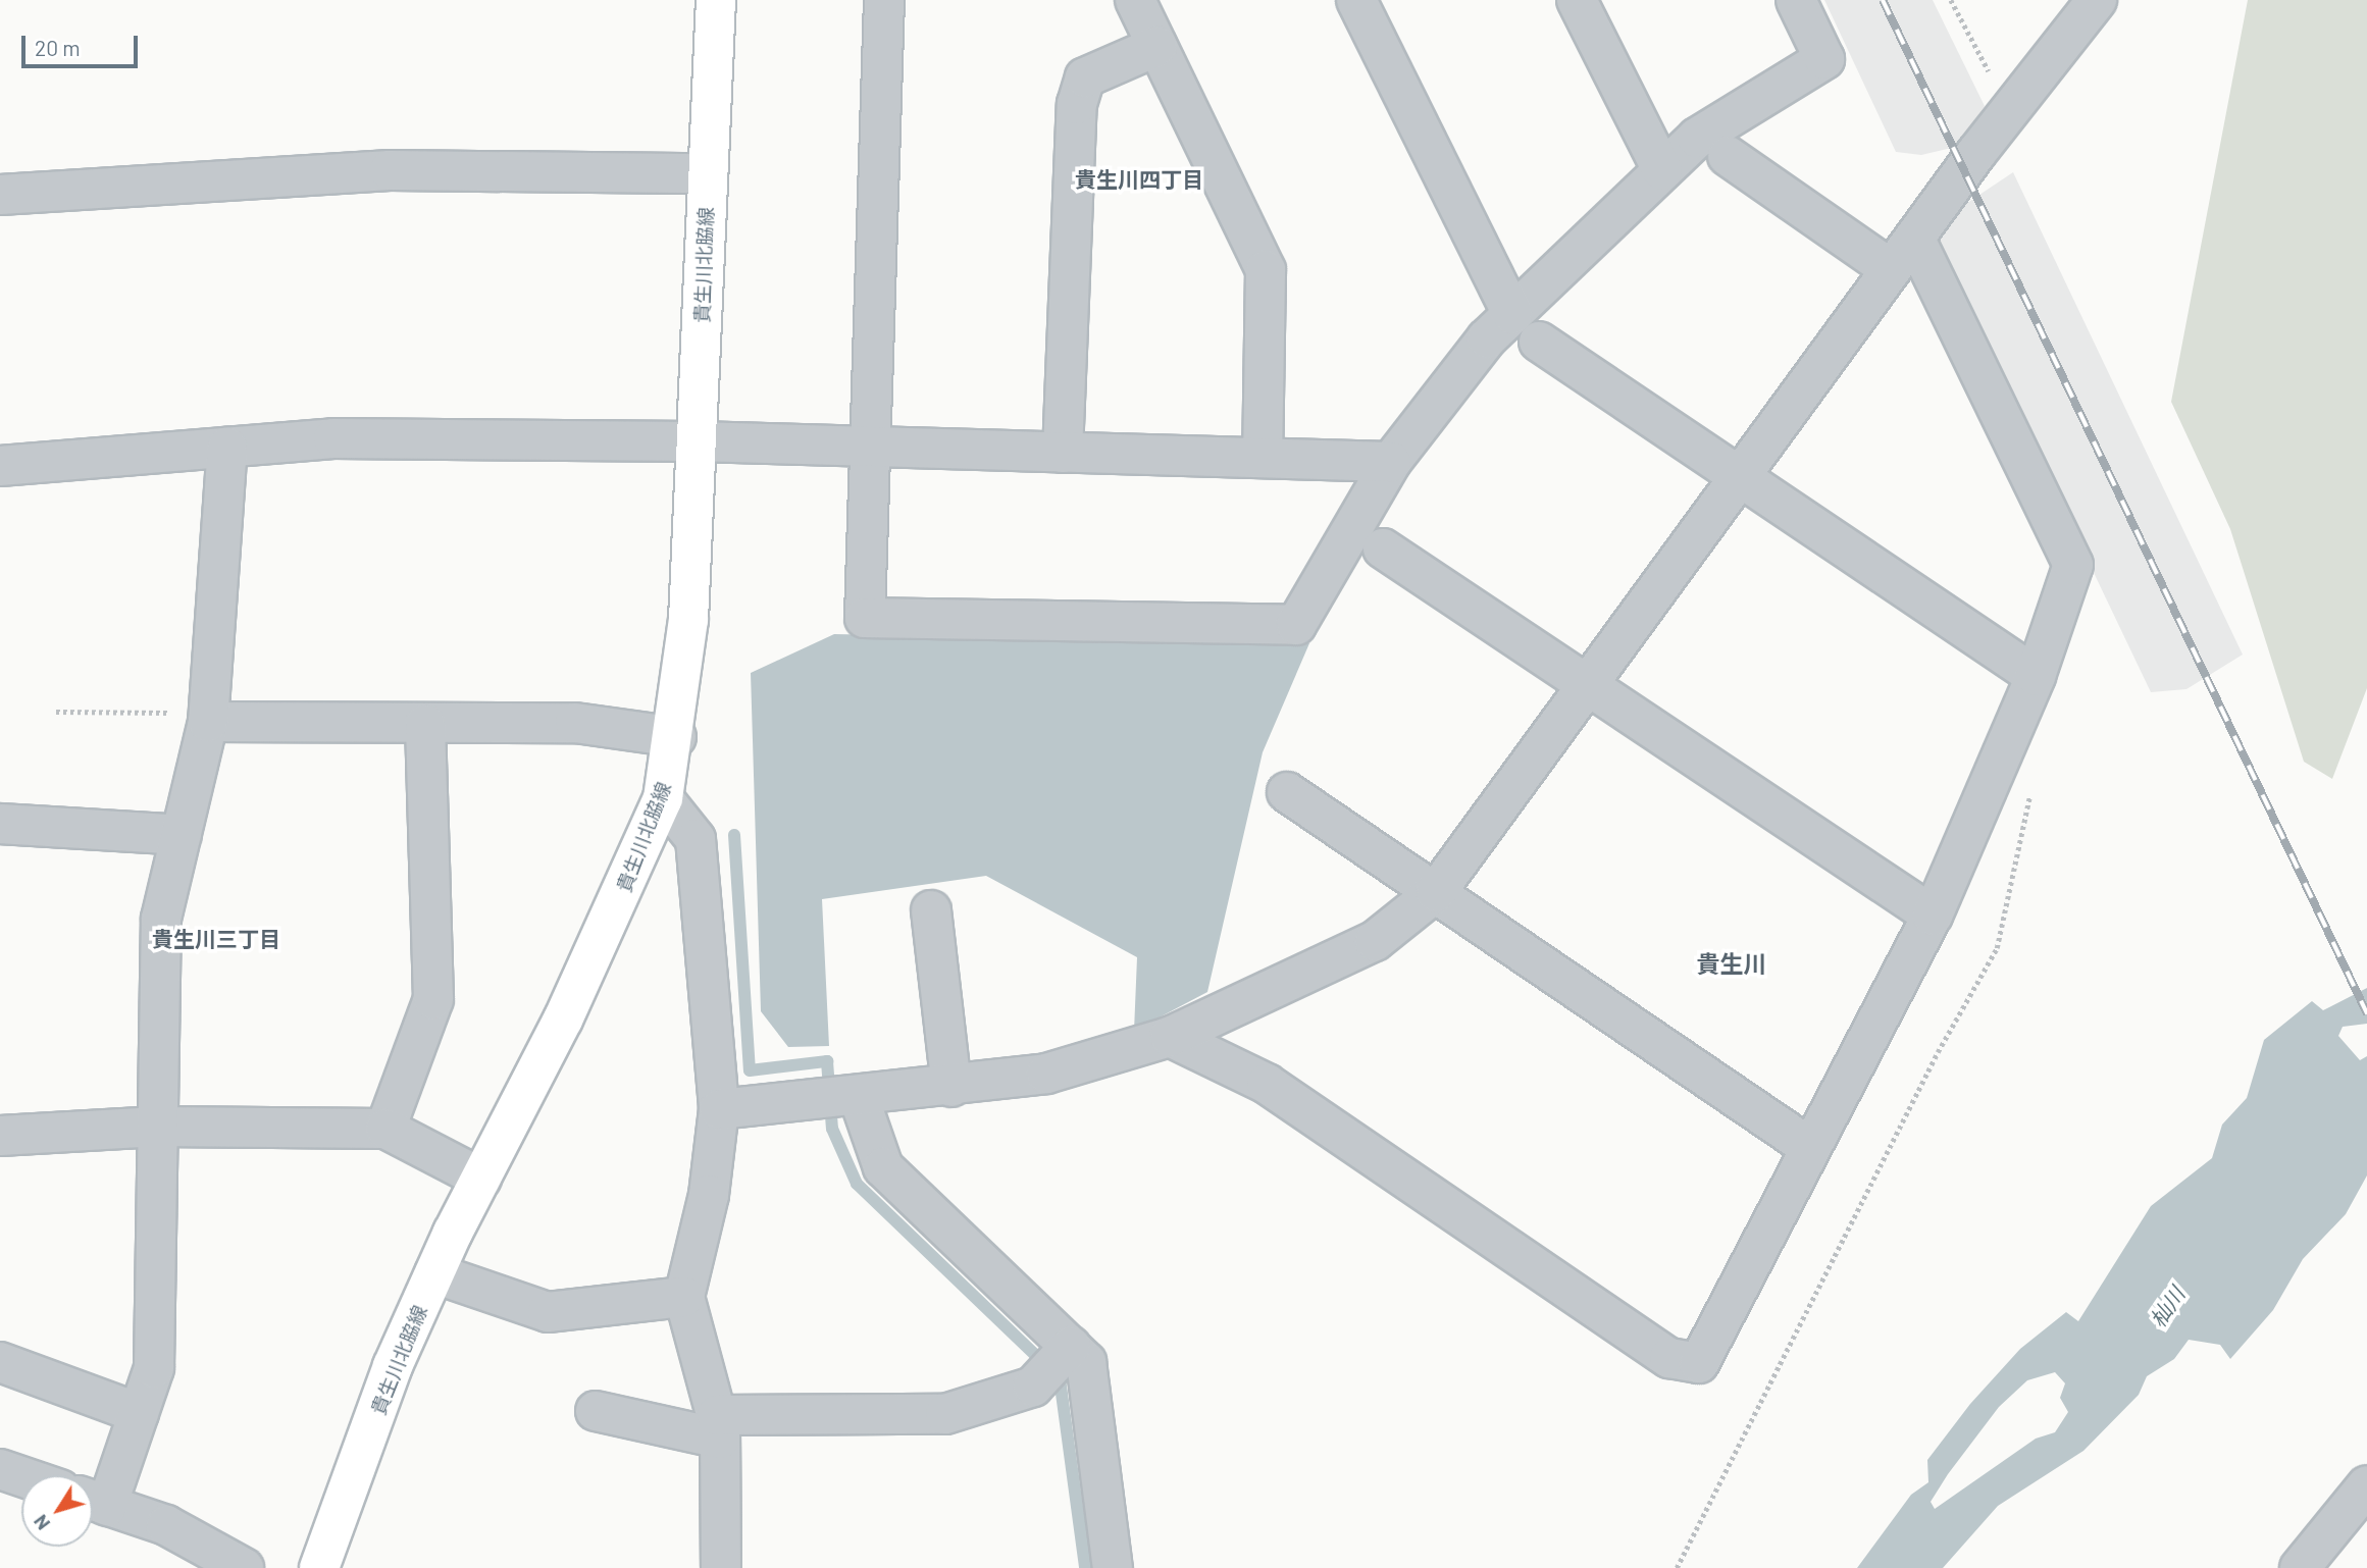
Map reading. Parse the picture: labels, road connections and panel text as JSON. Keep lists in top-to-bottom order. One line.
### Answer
{"streets":{"main road":["貴生川北脇線"]},"districts":["貴生川四丁目","貴生川三丁目","貴生川"],"water":["杣川"],"scale_bar":"20 m","north":"bottom left"}
